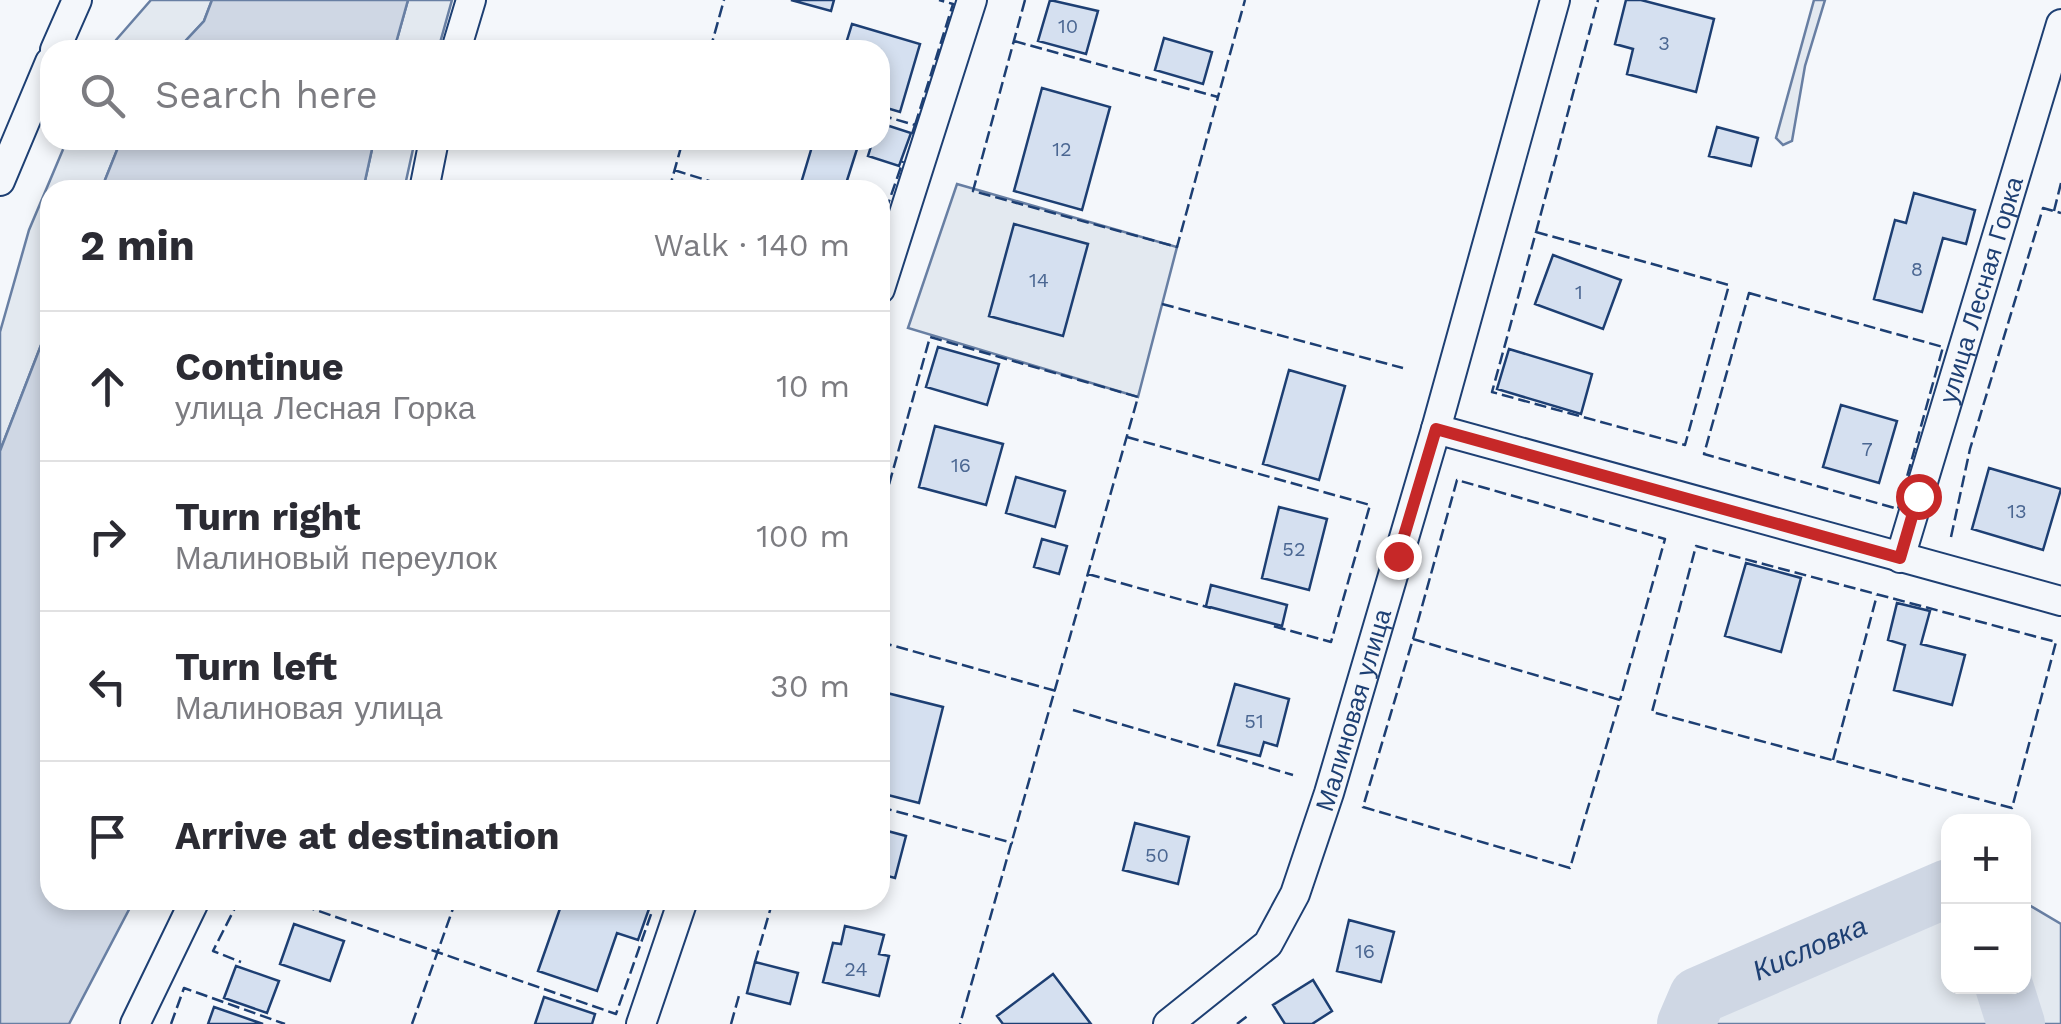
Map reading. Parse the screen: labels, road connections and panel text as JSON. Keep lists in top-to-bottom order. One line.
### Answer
{"streets":{"street":["улица Лесная Горка","Малиновая улица"]},"water":["Кисловка"],"house_numbers":["10","3","12","8","14","1","7","16","13","52","51","50","16","24"],"page":{"search":"Search here","heading":["2 min","Walk · 140 m"],"list":[["Continue","улица Лесная Горка","10 m"],["Turn right","Малиновый переулок","100 m"],["Turn left","Малиновая улица","30 m"],"Arrive at destination"],"map_buttons":["+","−"]}}
